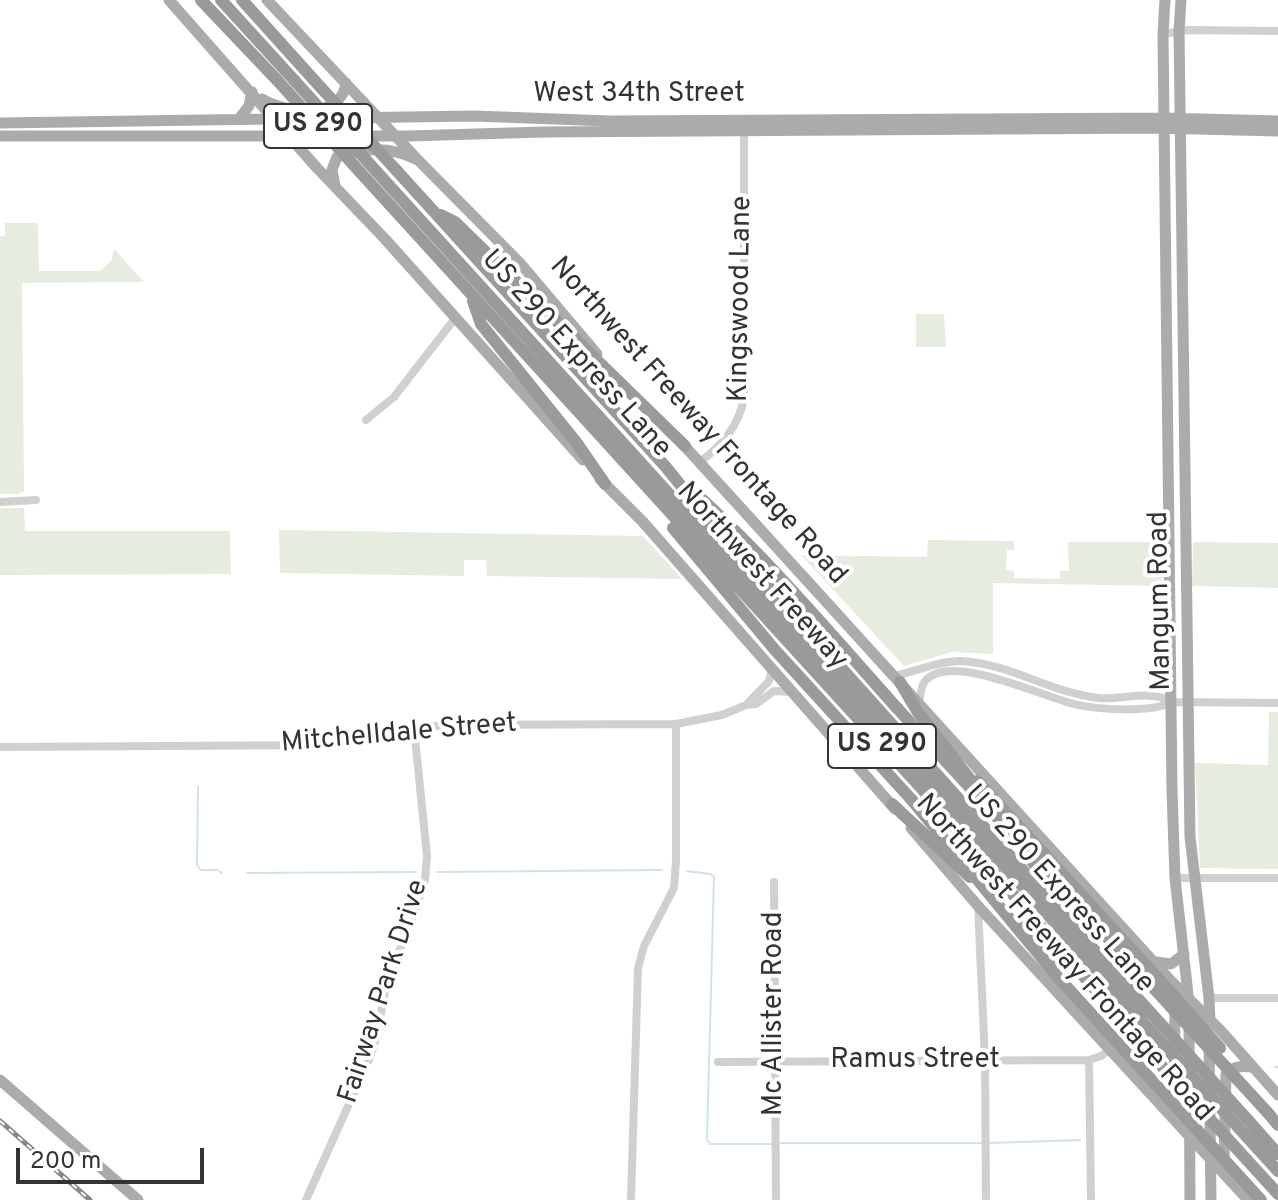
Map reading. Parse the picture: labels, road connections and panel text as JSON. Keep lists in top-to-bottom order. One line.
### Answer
{"streets":{"highway":["US 290","US 290 Express Lane","Northwest Freeway"],"main road":["West 34th Street","Northwest Freeway Frontage Road","Mangum Road"],"street":["Kingswood Lane","Mitchelldale Street","Fairway Park Drive","Mc Allister Road","Ramus Street"]},"crossings":[["West 34th Street","Kingswood Lane"],["West 34th Street","Northwest Freeway Frontage Road"],["West 34th Street","Mangum Road"],["Kingswood Lane","Northwest Freeway Frontage Road"],["Northwest Freeway Frontage Road","Mangum Road"],["Northwest Freeway Frontage Road","Mitchelldale Street"],["Northwest Freeway Frontage Road","Ramus Street"],["Mitchelldale Street","Fairway Park Drive"],["Mc Allister Road","Ramus Street"]],"scale_bar":"200 m"}
